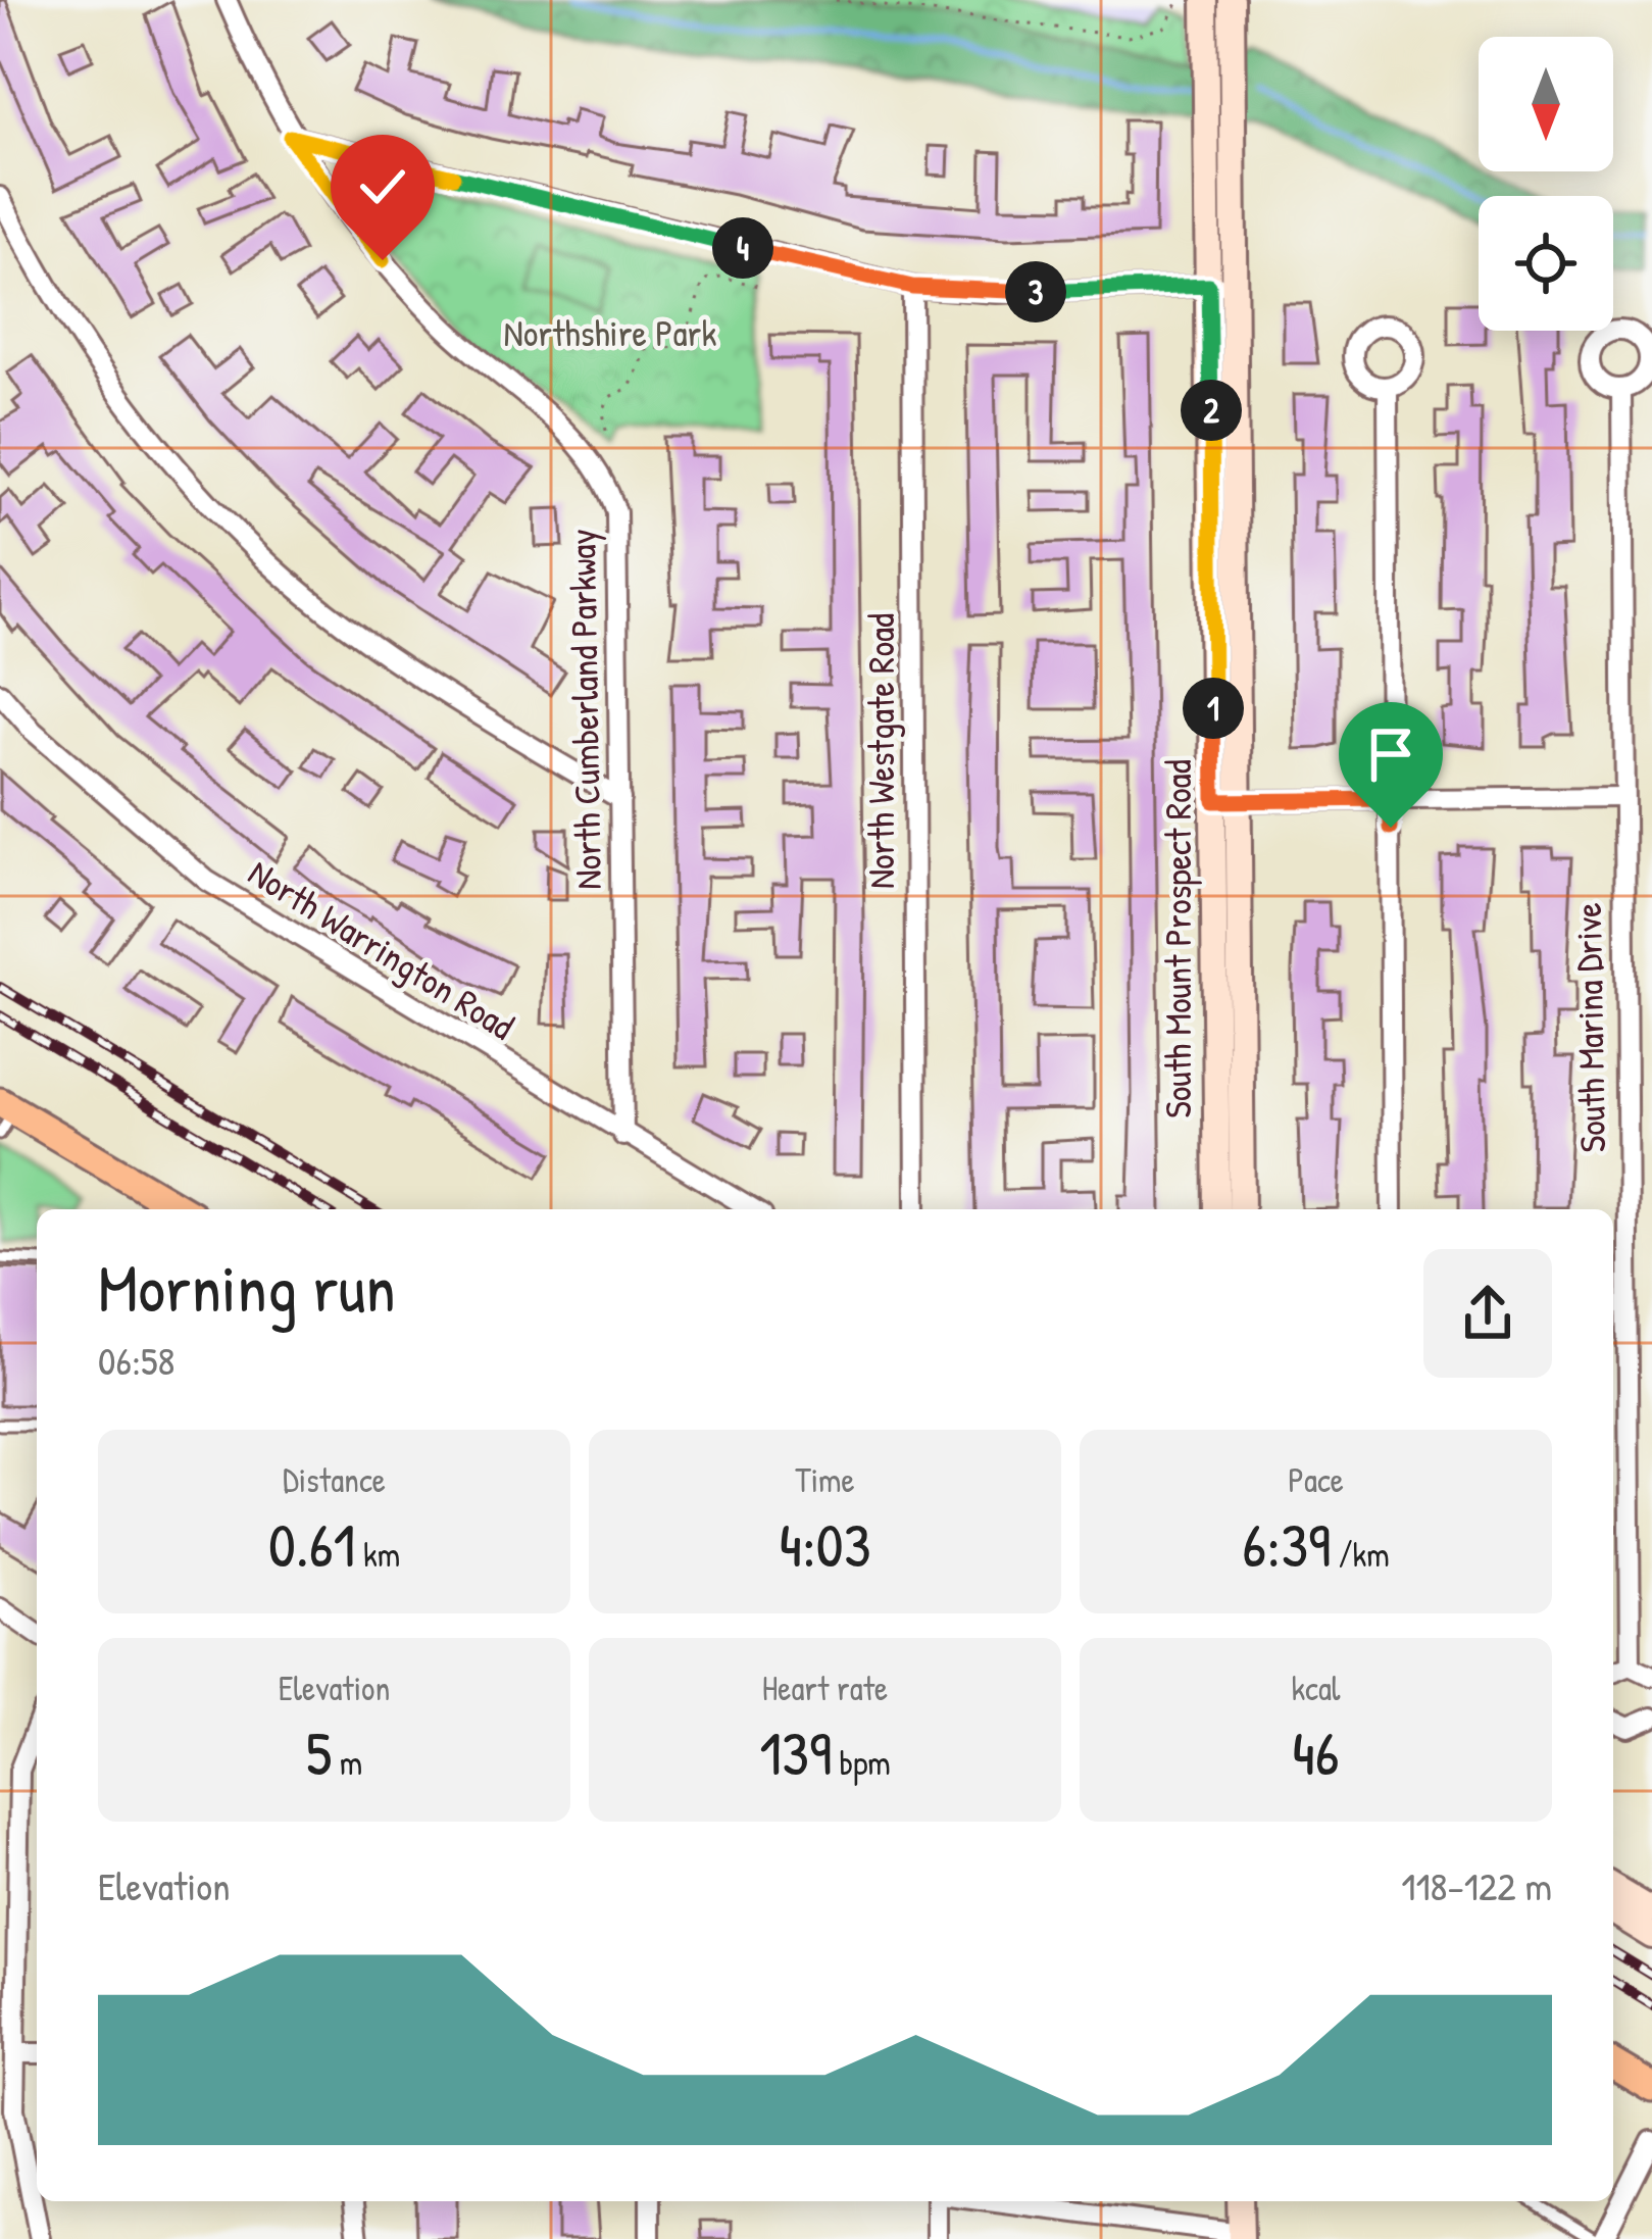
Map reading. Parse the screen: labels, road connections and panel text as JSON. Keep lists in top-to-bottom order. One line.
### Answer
{"streets":{"main road":["South Mount Prospect Road"],"street":["North Cumberland Parkway","North Westgate Road","North Warrington Road","South Marina Drive"]},"crossings":[["North Cumberland Parkway","North Warrington Road"]],"parks":["Northshire Park"],"north":"bottom","page":{"pins":["4","3","2","1"],"heading":["Morning run","06:58"],"stats":[["Distance","0.61 km"],["Time","4:03"],["Pace","6:39 /km"],["Elevation","5 m"],["Heart rate","139 bpm"],["kcal","46"]],"chart":["Elevation","118–122 m"]}}
